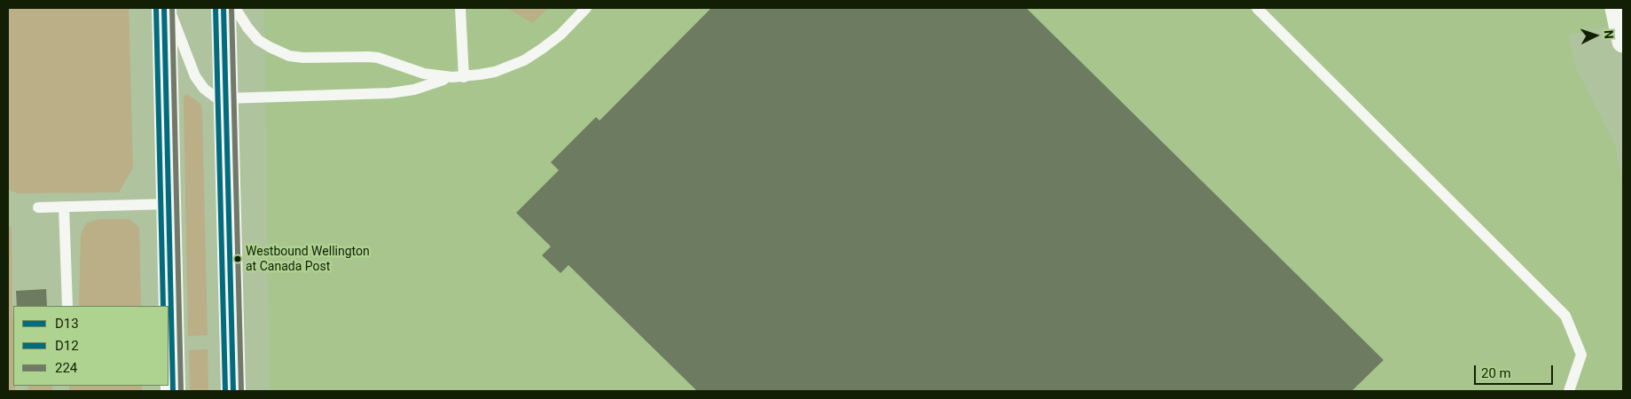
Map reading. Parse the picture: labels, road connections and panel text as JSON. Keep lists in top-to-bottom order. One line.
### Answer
{"places":["Westbound Wellington at Canada Post"],"lines":["transit line D13","transit line D12","transit line 224"],"legend":["D13","D12","224"],"scale_bar":"20 m","north":"right"}
